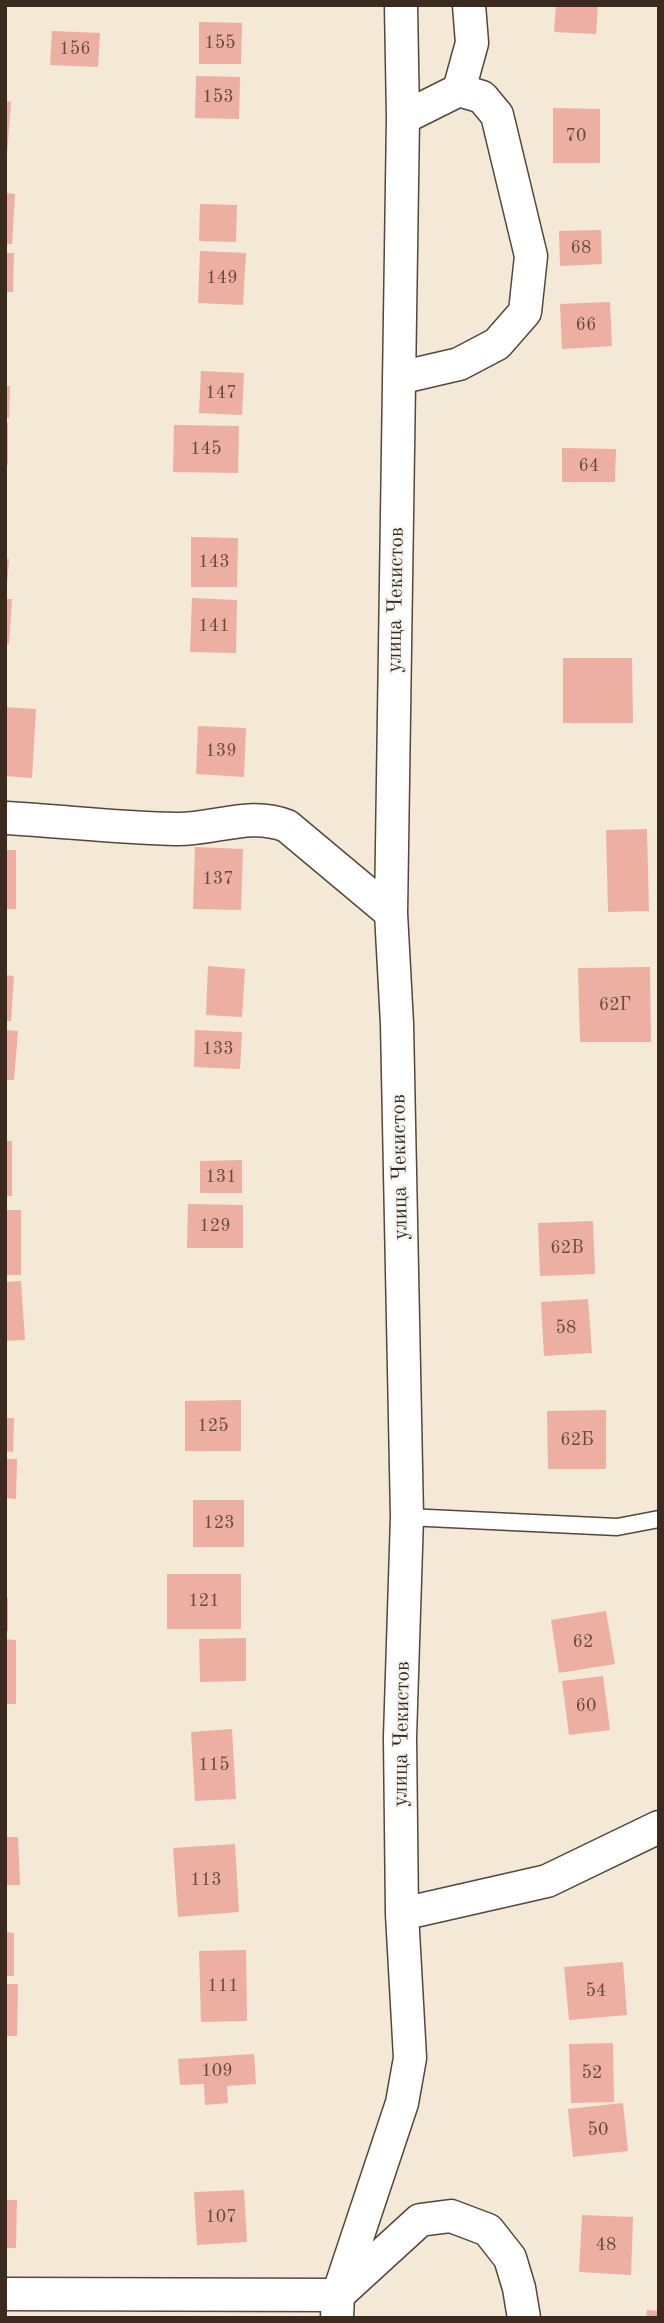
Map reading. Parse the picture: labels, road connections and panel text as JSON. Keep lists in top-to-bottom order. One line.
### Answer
{"streets":{"street":["улица Чекистов"]},"house_numbers":["155","156","153","70","68","149","66","147","145","64","143","141","139","137","62Г","133","131","129","62В","58","125","62Б","123","121","62","60","115","113","111","54","109","52","50","107","48"]}
